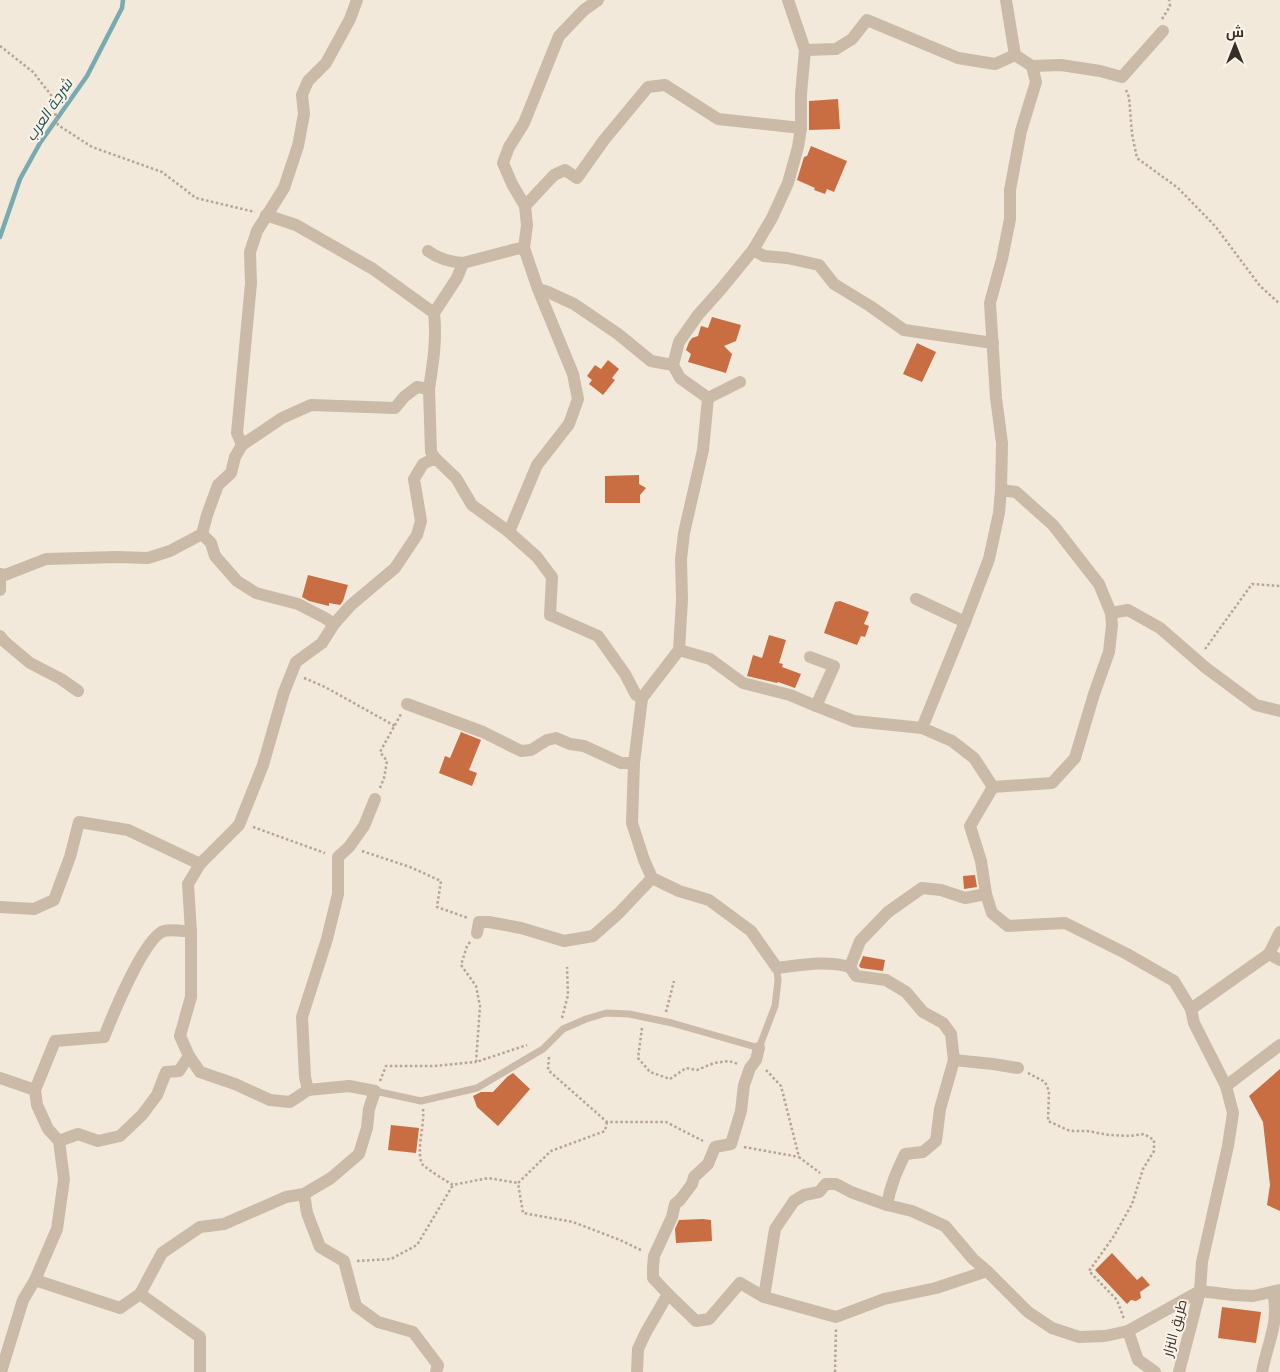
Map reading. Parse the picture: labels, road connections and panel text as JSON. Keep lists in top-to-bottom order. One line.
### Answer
{"streets":{"street":["طريق النزار"]},"water":["شرجة العرب"],"north":"top"}
